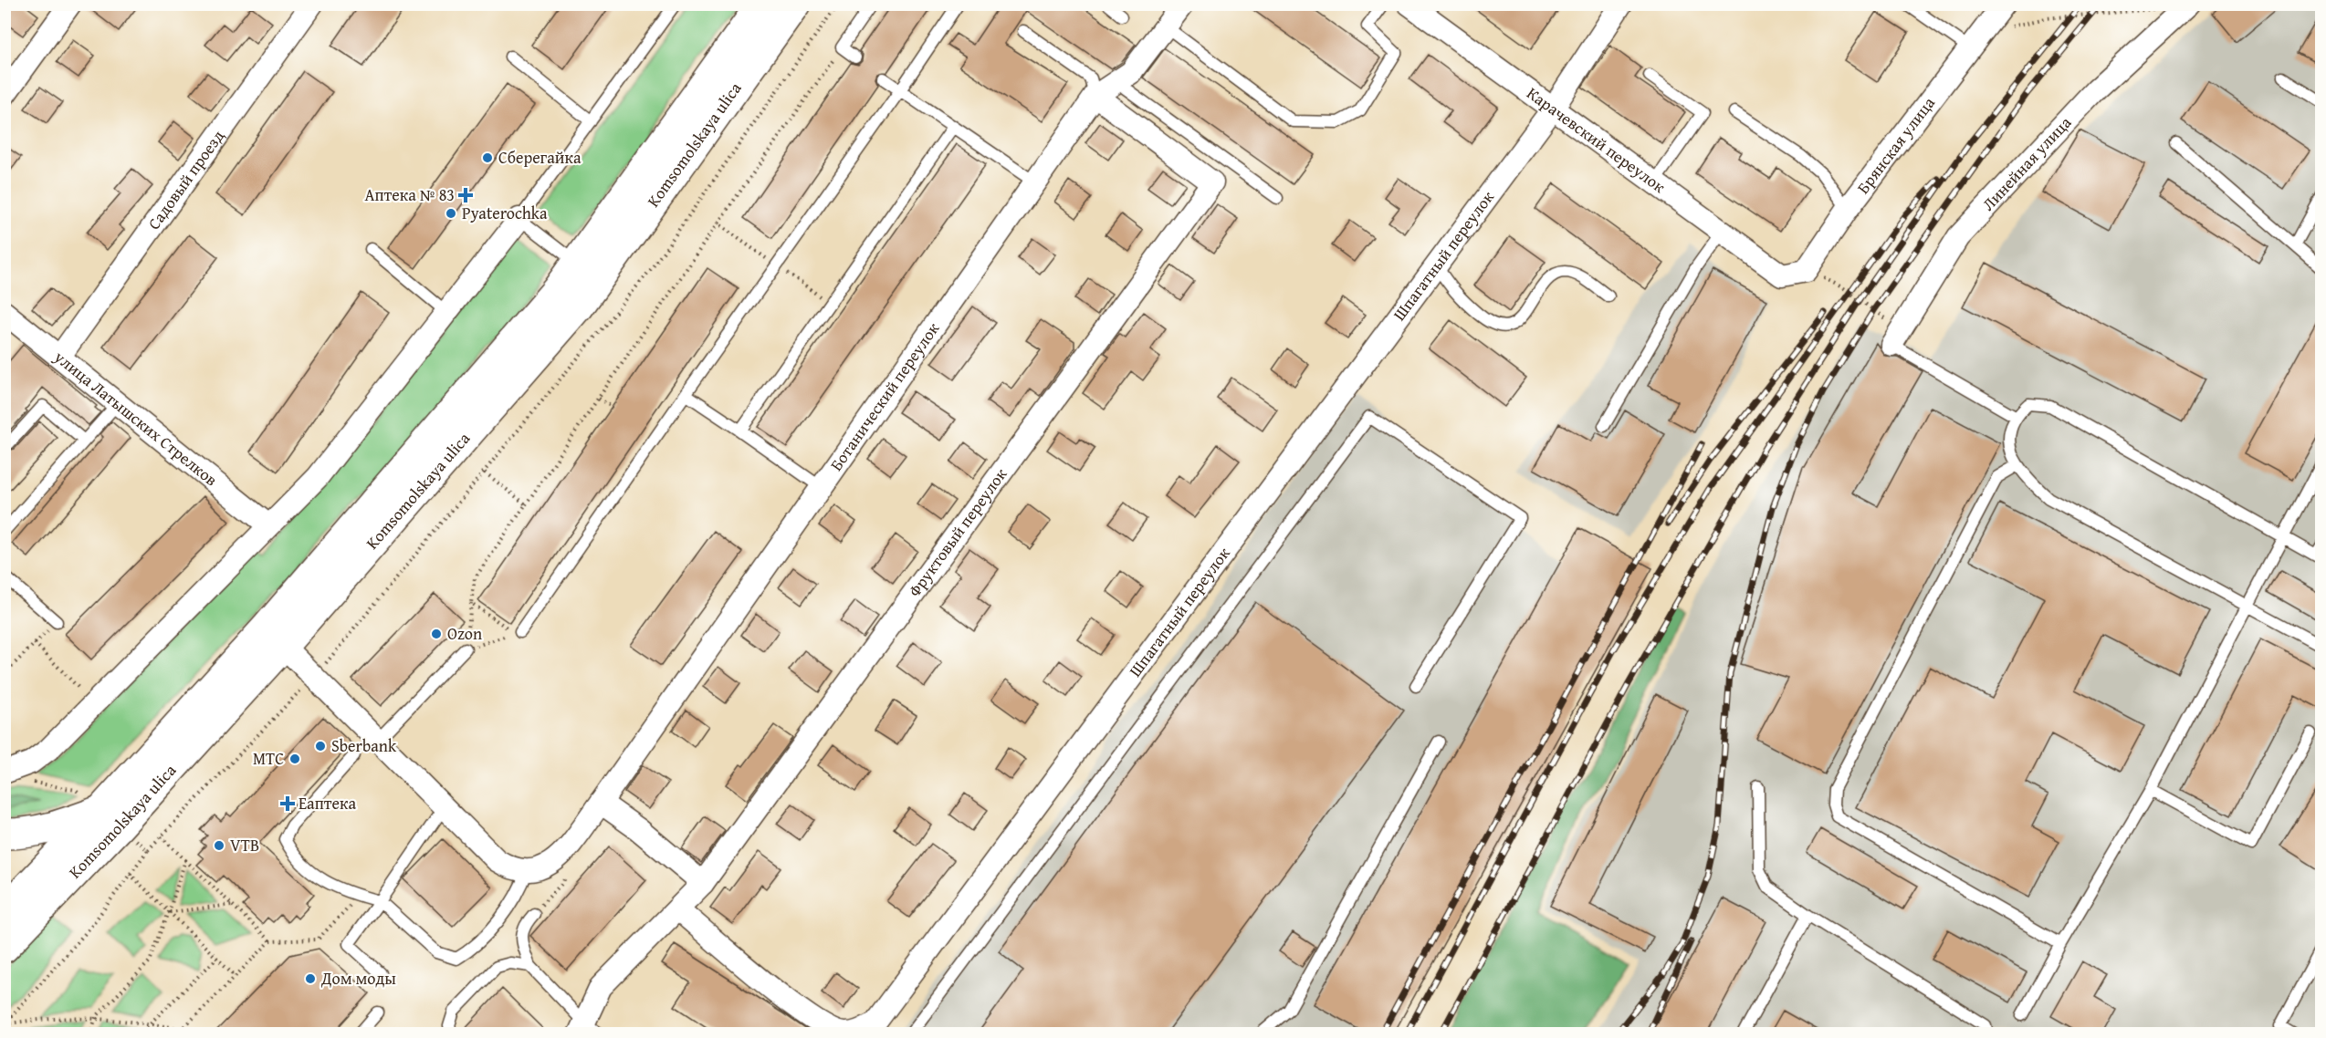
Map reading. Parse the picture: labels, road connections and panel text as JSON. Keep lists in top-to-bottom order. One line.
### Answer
{"streets":{"main road":["Komsomolskaya ulica"],"street":["Карачевский переулок","Брянская улица","Линейная улица","Садовый проезд","Шпагатный переулок","Ботанический переулок","улица Латышских Стрелков","Фруктовый переулок"]},"crossings":[["Карачевский переулок","Брянская улица"],["Карачевский переулок","Шпагатный переулок"],["Садовый проезд","улица Латышских Стрелков"],["Шпагатный переулок","Фруктовый переулок"],["Ботанический переулок","Фруктовый переулок"]],"places":{"other":["Сберегайка","Pyaterochka","Ozon","Sberbank","МТС","VTB","Дом моды"],"health":["Аптека № 83","Еаптека"]}}
